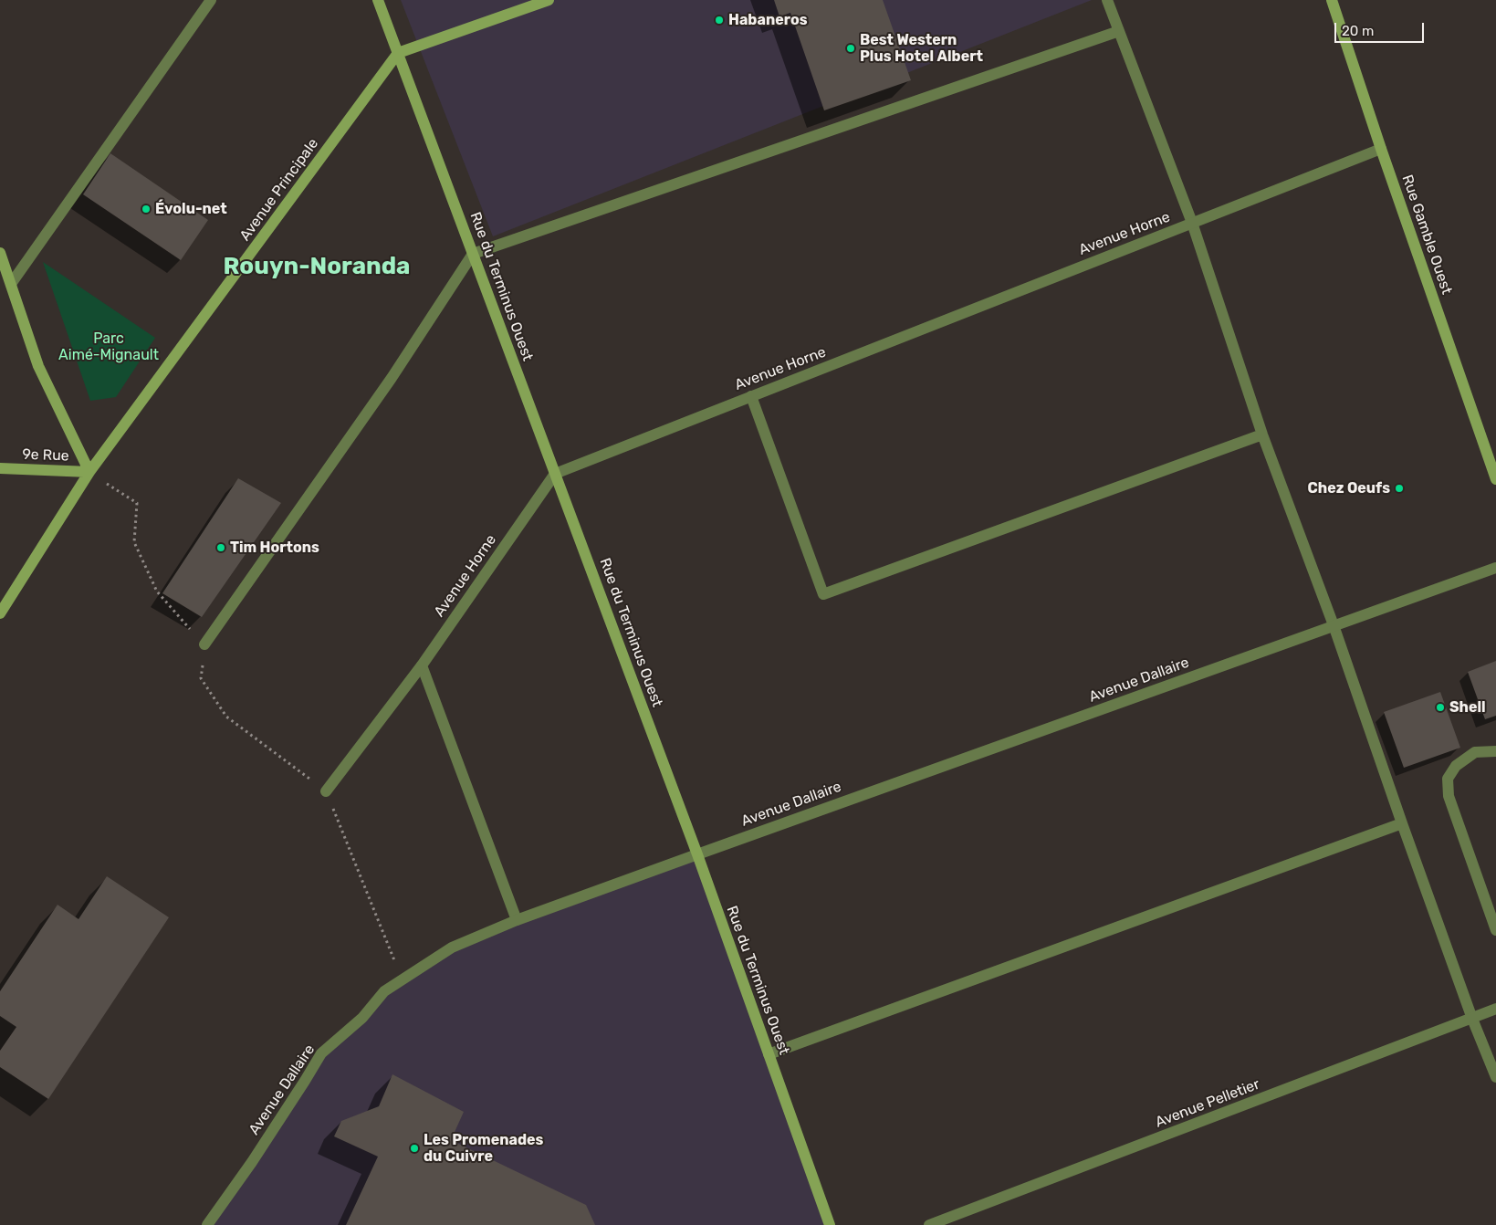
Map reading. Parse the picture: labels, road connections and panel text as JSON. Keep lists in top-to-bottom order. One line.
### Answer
{"streets":{"street":["Avenue Principale","Avenue Horne","Rue Gamble Ouest","Rue du Terminus Ouest","9e Rue","Avenue Dallaire","Avenue Pelletier"]},"crossings":[["Avenue Principale","Rue du Terminus Ouest"],["Avenue Principale","9e Rue"],["Avenue Horne","Rue Gamble Ouest"],["Avenue Horne","Rue du Terminus Ouest"],["Rue du Terminus Ouest","Avenue Dallaire"]],"districts":["Rouyn-Noranda"],"parks":["Parc Aimé-Mignault"],"places":["Habaneros","Best Western Plus Hotel Albert","Évolu-net","Chez Oeufs","Tim Hortons","Shell","Les Promenades du Cuivre"],"scale_bar":"20 m"}
